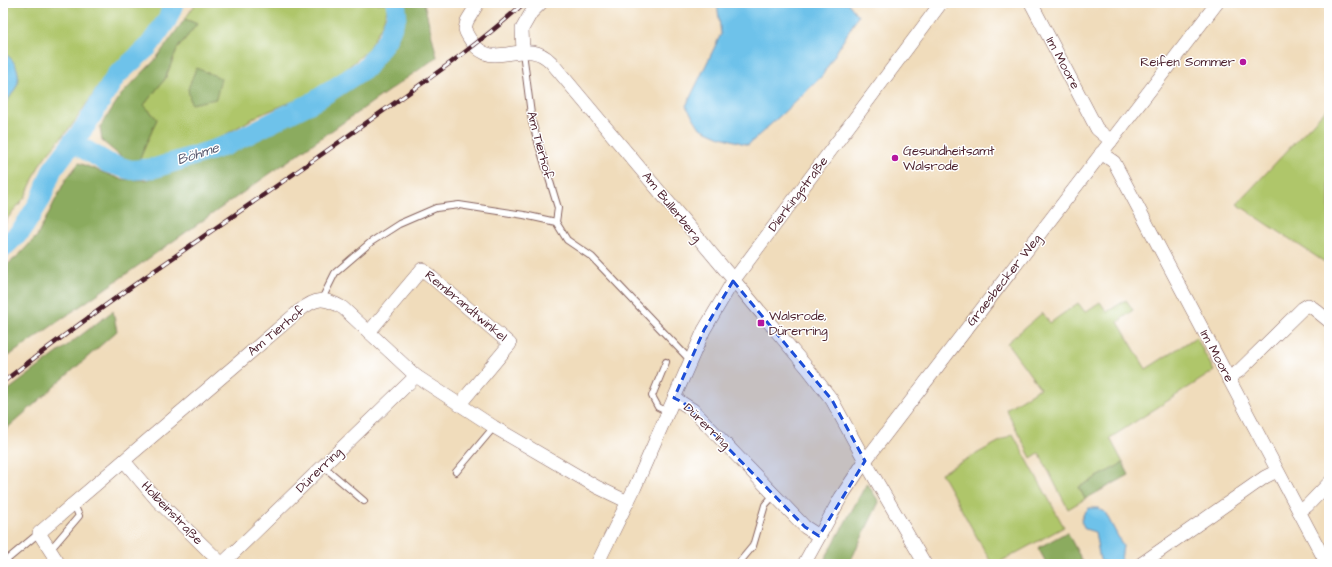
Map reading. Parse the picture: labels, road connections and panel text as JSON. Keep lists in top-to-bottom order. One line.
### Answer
{"streets":{"street":["Im Moore","Am Tierhof","Dierkingstraße","Am Bullerberg","Graesbecker Weg","Rembrandtwinkel","Dürerring","Holbeinstraße"]},"crossings":[["Im Moore","Graesbecker Weg"],["Am Tierhof","Am Bullerberg"],["Am Tierhof","Holbeinstraße"],["Dierkingstraße","Am Bullerberg"],["Dierkingstraße","Dürerring"],["Am Bullerberg","Graesbecker Weg"],["Graesbecker Weg","Dürerring"],["Dürerring","Holbeinstraße"]],"water":["Böhme"],"places":{"other":["Reifen Sommer","Gesundheitsamt Walsrode"],"transit":["Walsrode, Dürerring"]}}
